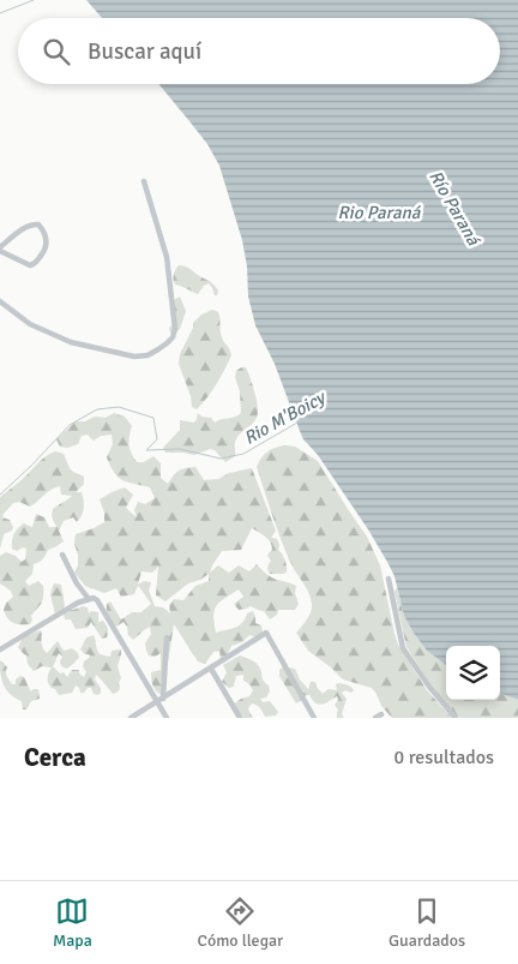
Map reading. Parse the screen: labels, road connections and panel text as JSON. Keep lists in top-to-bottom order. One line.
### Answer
{"water":["Río Paraná","Rio Paraná","Rio M'Boicy"],"page":{"search":"Buscar aquí","heading":["Cerca","0 resultados"],"nav":["Mapa","Cómo llegar","Guardados"]}}
